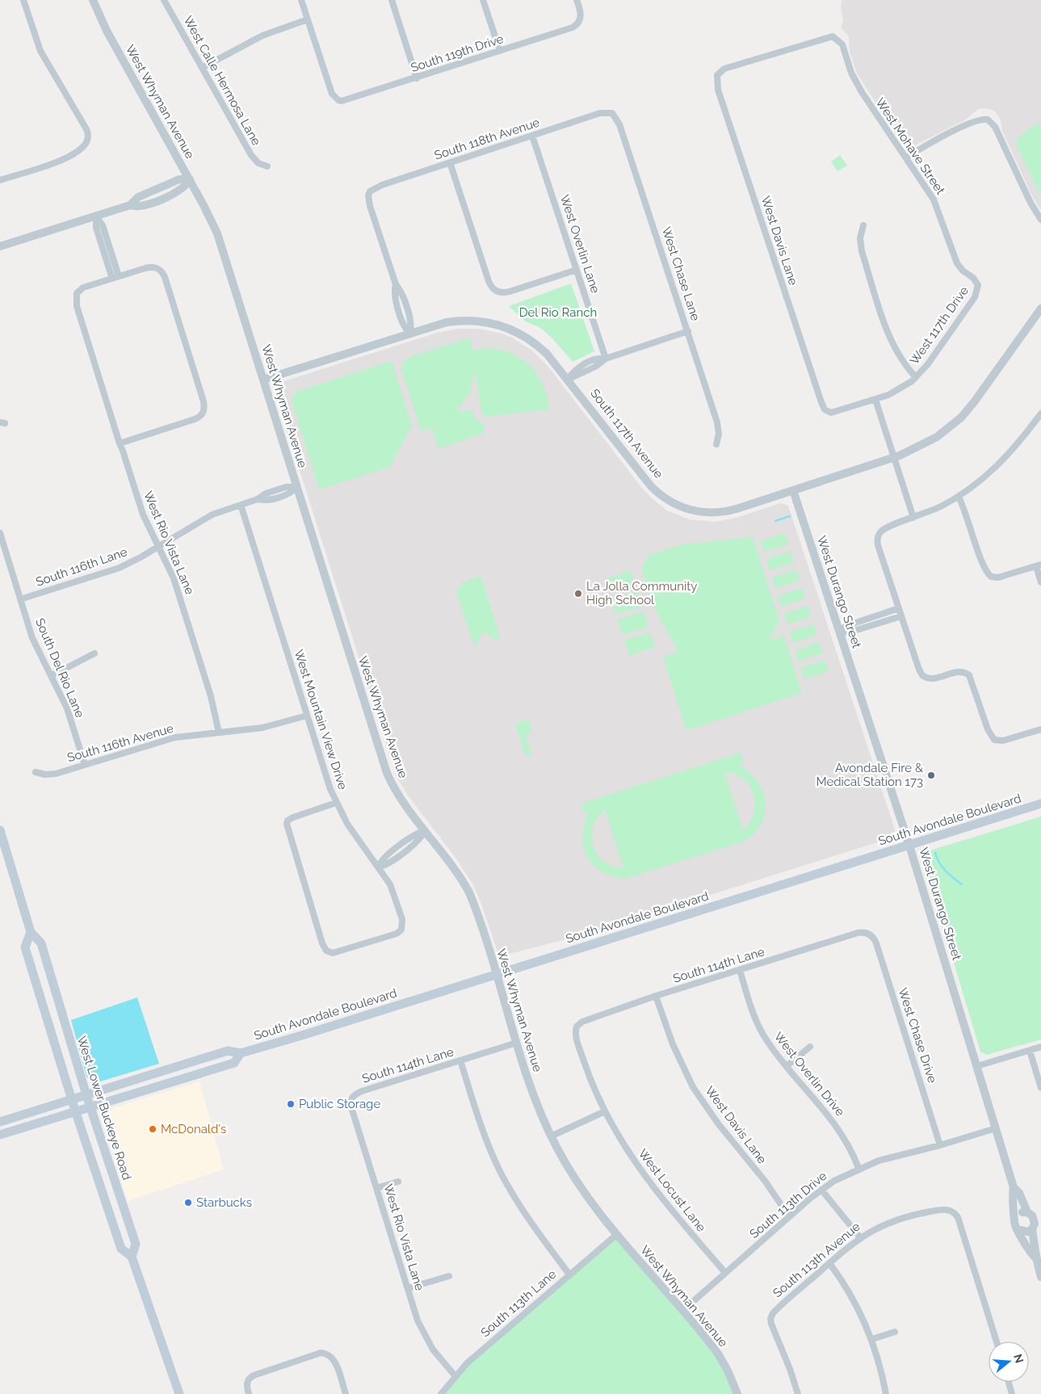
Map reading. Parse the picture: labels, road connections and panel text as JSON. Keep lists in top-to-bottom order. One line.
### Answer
{"streets":{"main road":["South Avondale Boulevard","West Lower Buckeye Road"],"street":["South 119th Drive","West Calle Hermosa Lane","West Whyman Avenue","South 118th Avenue","West Mohave Street","West Davis Lane","West Overlin Lane","West Chase Lane","West 117th Drive","South 117th Avenue","West Rio Vista Lane","South 116th Lane","West Durango Street","South Del Rio Lane","West Mountain View Drive","South 116th Avenue","South 114th Lane","West Chase Drive","West Overlin Drive","West Locust Lane","South 113th Drive","South 113th Avenue","South 113th Lane"]},"crossings":[["West Whyman Avenue","South 117th Avenue"],["West Whyman Avenue","South 116th Lane"],["West Whyman Avenue","South Avondale Boulevard"],["West Whyman Avenue","South 114th Lane"],["West Whyman Avenue","South 113th Drive"],["West Whyman Avenue","South 113th Lane"],["South 118th Avenue","West Overlin Lane"],["South 118th Avenue","West Chase Lane"],["South 118th Avenue","South 117th Avenue"],["West Mohave Street","West Davis Lane"],["West Mohave Street","West 117th Drive"],["West Davis Lane","West 117th Drive"],["West Davis Lane","South 114th Lane"],["West Davis Lane","South 113th Drive"],["South 117th Avenue","West Durango Street"],["West Rio Vista Lane","South 116th Lane"],["West Rio Vista Lane","South 116th Avenue"],["West Rio Vista Lane","South 114th Lane"],["West Rio Vista Lane","South 113th Lane"],["South 116th Lane","South Del Rio Lane"],["South 116th Lane","West Mountain View Drive"],["West Durango Street","South Avondale Boulevard"],["West Durango Street","South 113th Drive"],["South Del Rio Lane","South 116th Avenue"],["West Mountain View Drive","South 116th Avenue"],["South Avondale Boulevard","West Lower Buckeye Road"],["South 114th Lane","West Chase Drive"],["South 114th Lane","West Overlin Drive"],["South 114th Lane","West Locust Lane"],["West Chase Drive","South 113th Drive"],["West Overlin Drive","South 113th Drive"],["West Locust Lane","South 113th Drive"]],"parks":["Del Rio Ranch"],"places":["La Jolla Community High School","Avondale Fire & Medical Station 173","Public Storage","McDonald's","Starbucks"],"north":"right"}
